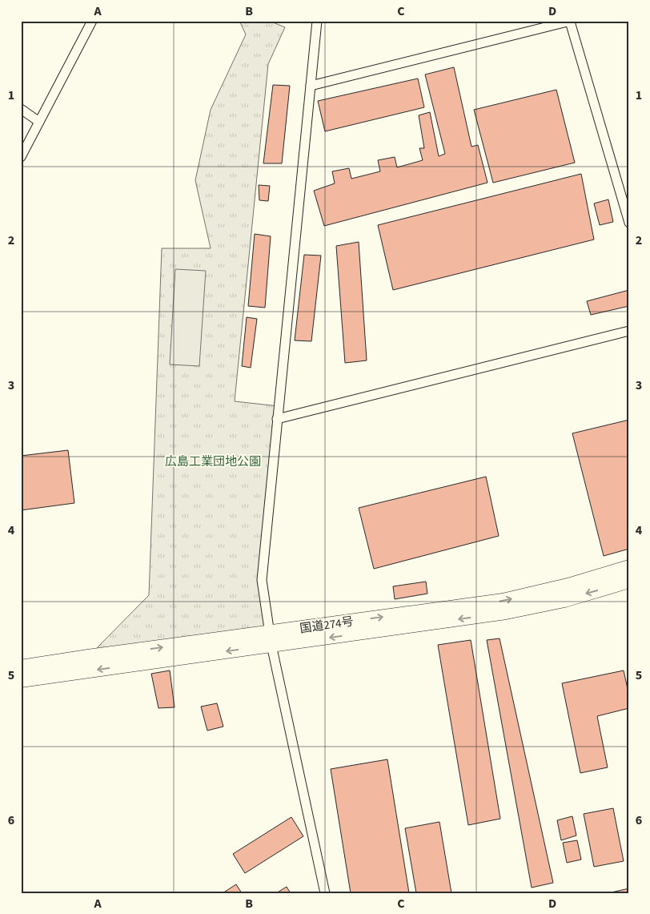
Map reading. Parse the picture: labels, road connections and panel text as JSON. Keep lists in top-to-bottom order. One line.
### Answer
{"streets":{"highway":["国道274号"]},"parks":["広島工業団地公園"],"grid":{"columns":["A","B","C","D"],"rows":["1","2","3","4","5","6"]}}
